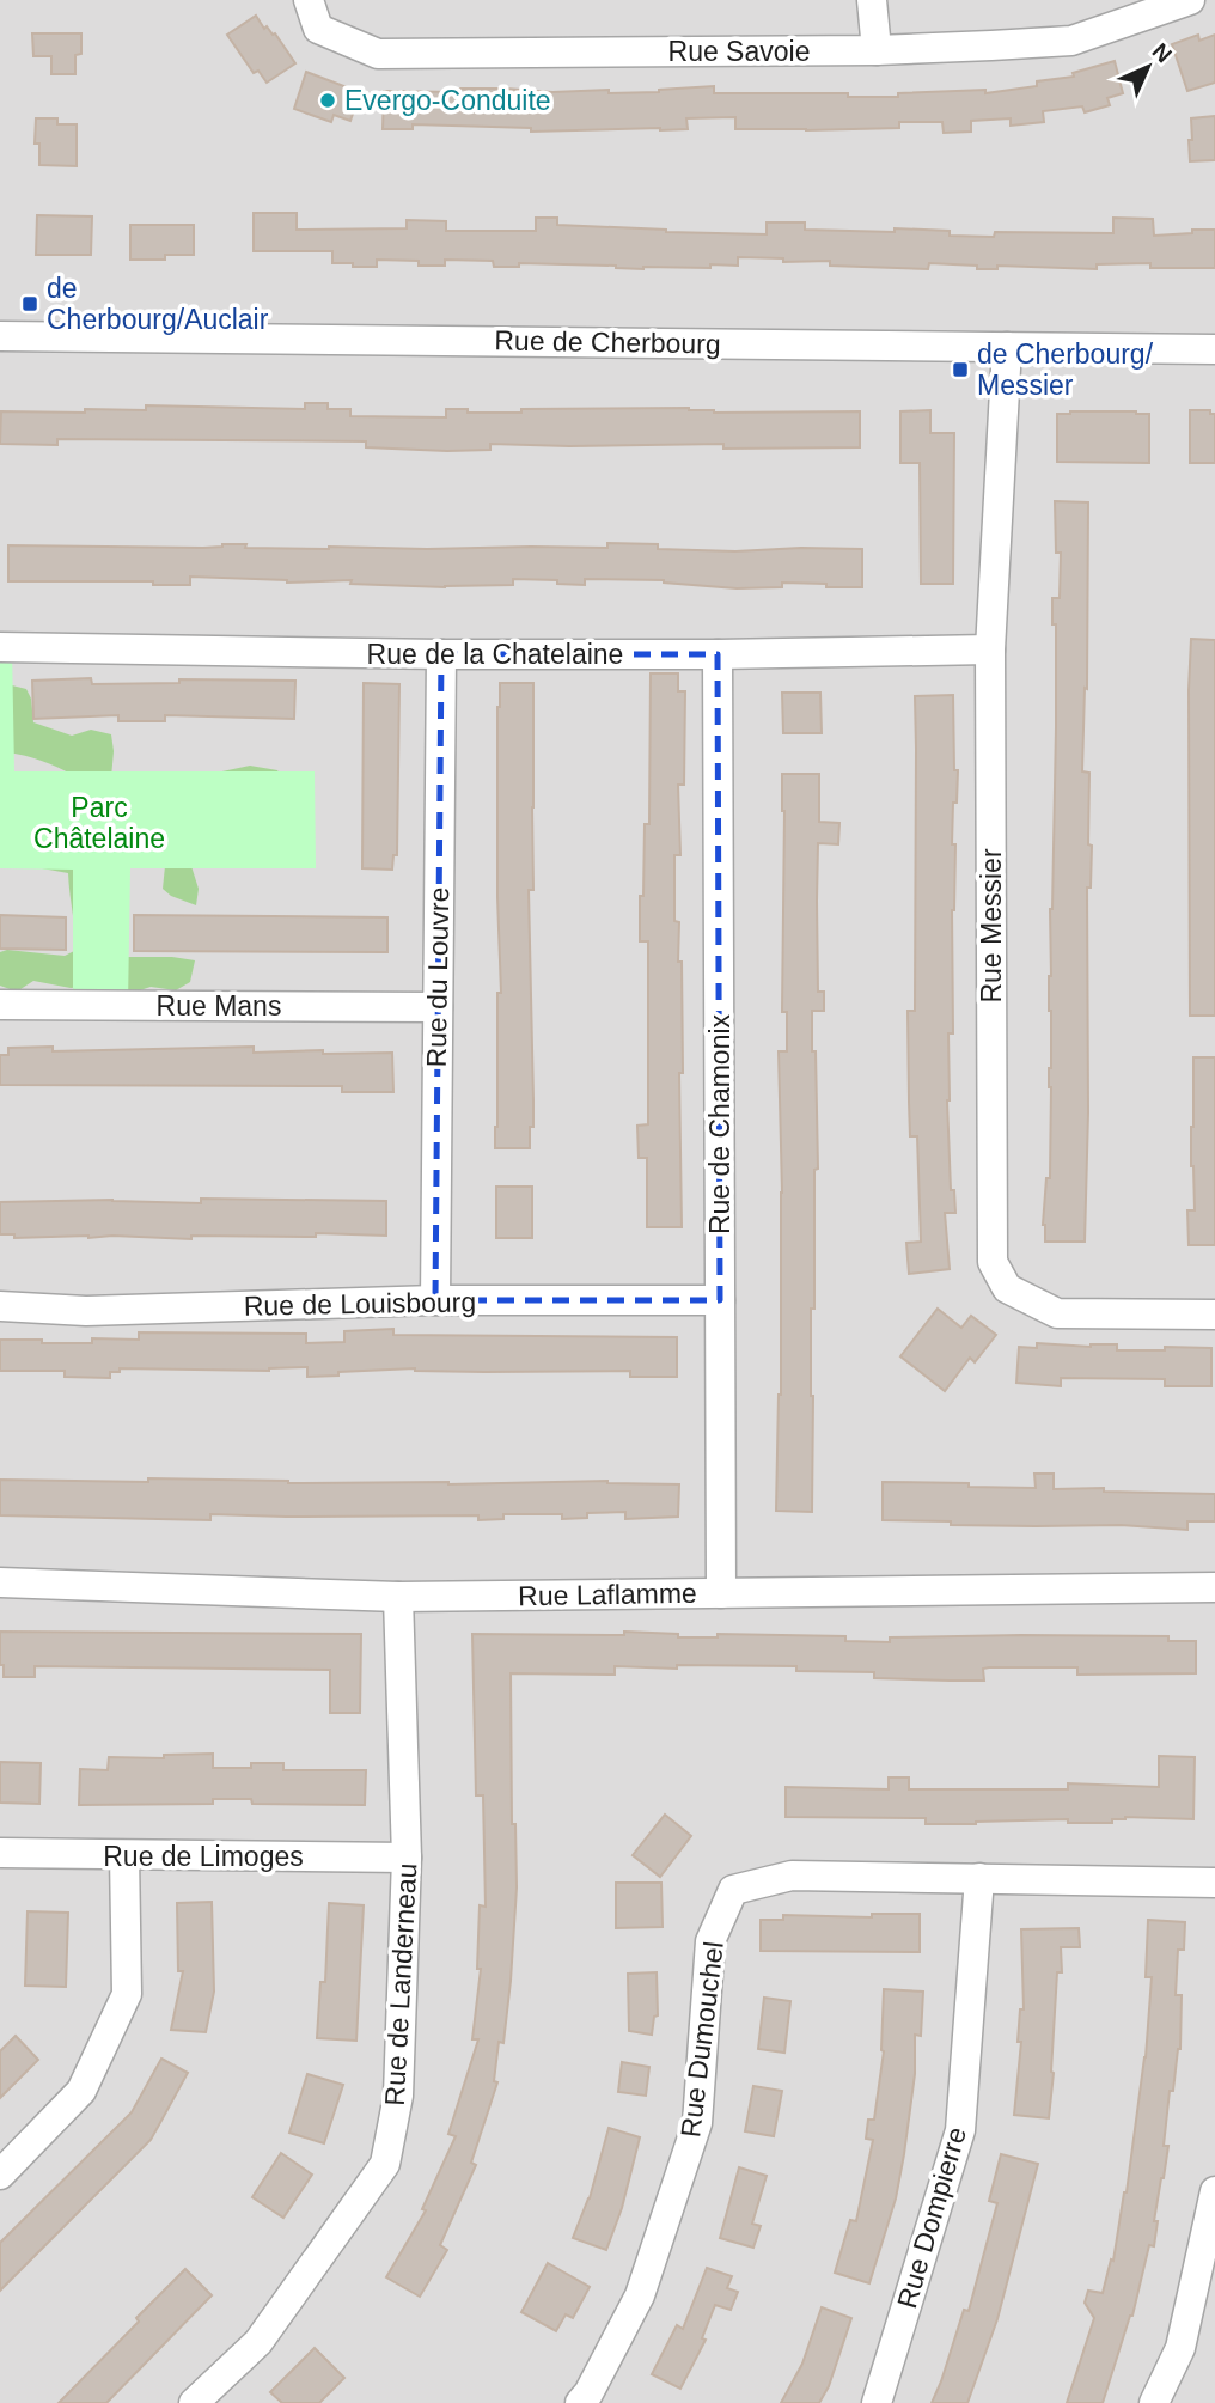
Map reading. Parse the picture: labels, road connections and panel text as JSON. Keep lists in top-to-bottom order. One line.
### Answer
{"streets":{"street":["Rue Savoie","Rue de Cherbourg","Rue de la Chatelaine","Rue Messier","Rue du Louvre","Rue Mans","Rue de Chamonix","Rue de Louisbourg","Rue Laflamme","Rue de Limoges","Rue de Landerneau","Rue Dumouchel","Rue Dompierre"]},"crossings":[["Rue de Cherbourg","Rue Messier"],["Rue de la Chatelaine","Rue Messier"],["Rue de la Chatelaine","Rue du Louvre"],["Rue de la Chatelaine","Rue de Chamonix"],["Rue du Louvre","Rue Mans"],["Rue du Louvre","Rue de Louisbourg"],["Rue de Chamonix","Rue de Louisbourg"],["Rue de Chamonix","Rue Laflamme"],["Rue Laflamme","Rue de Landerneau"],["Rue de Limoges","Rue de Landerneau"],["Rue Dumouchel","Rue Dompierre"]],"parks":["Parc Châtelaine"],"places":{"other":["Evergo-Conduite"],"transit":["de Cherbourg/Auclair","de Cherbourg/ Messier"]},"north":"top right"}
